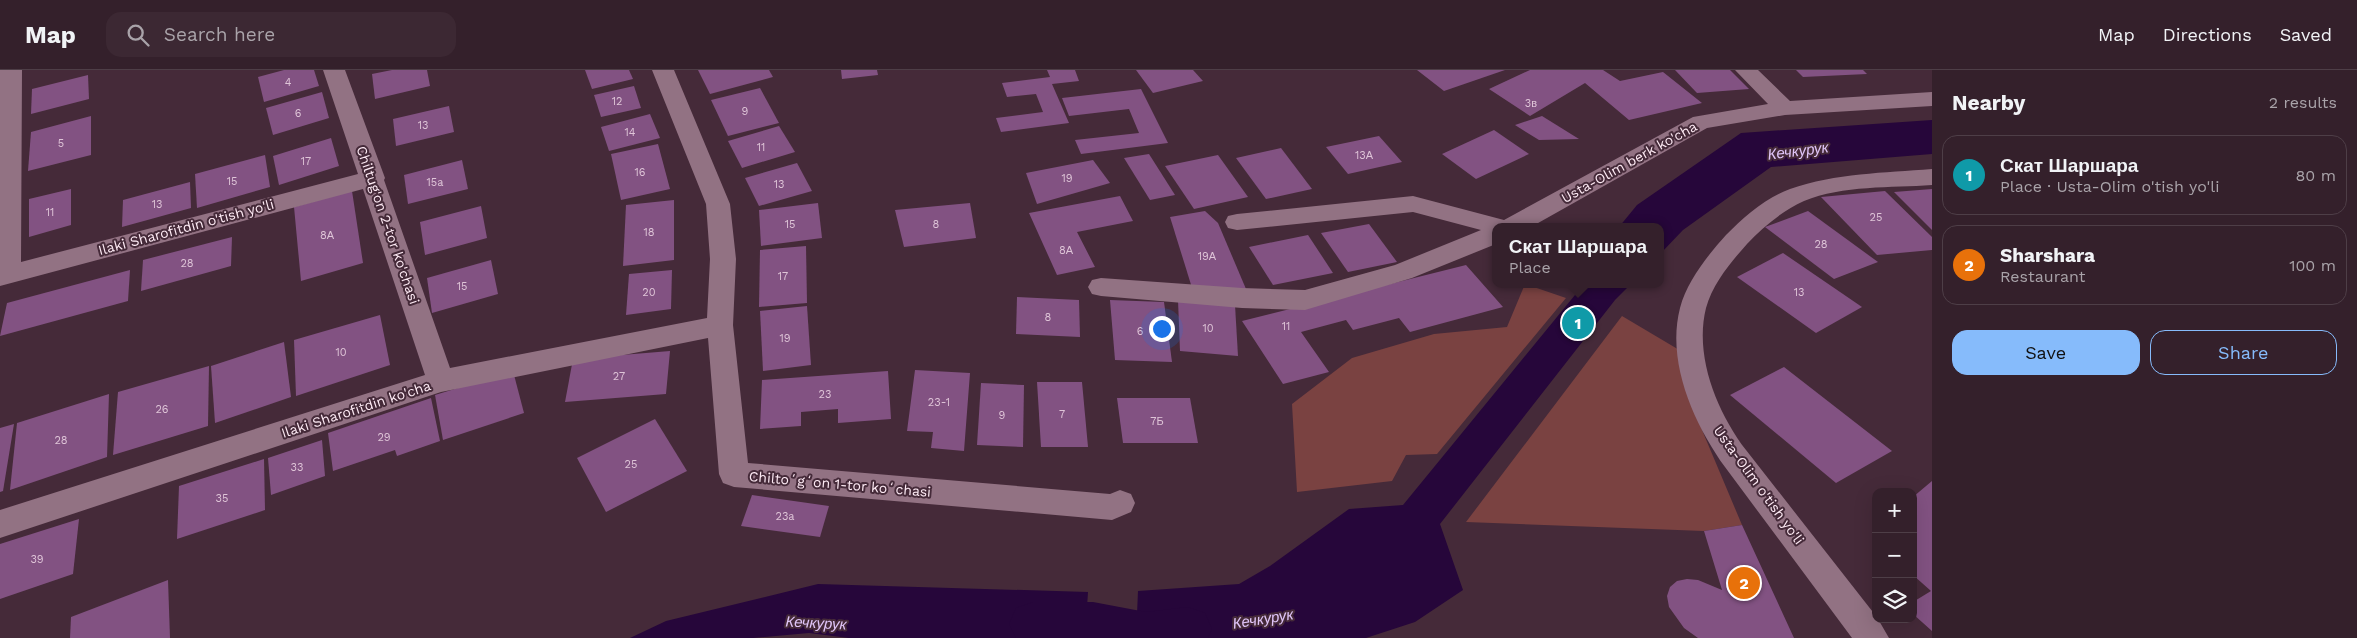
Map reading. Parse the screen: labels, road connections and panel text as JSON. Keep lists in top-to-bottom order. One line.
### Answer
{"streets":{"street":["Usta-Olim berk ko'cha","Chiltug'on 2-tor ko'chasi","Ilaki Sharofitdin o'tish yo'li","Ilaki Sharofitdin ko'cha","Chiltoʻgʻon 1-tor koʻchasi","Usta-Olim o'tish yo'li"]},"crossings":[["Chiltug'on 2-tor ko'chasi","Ilaki Sharofitdin o'tish yo'li"],["Chiltug'on 2-tor ko'chasi","Ilaki Sharofitdin ko'cha"],["Ilaki Sharofitdin ko'cha","Chiltoʻgʻon 1-tor koʻchasi"]],"water":["Кечкурук"],"house_numbers":["4","12","3в","9","6","13","14","5","11","13А","17","16","19","15","15a","13","13","11","25","15","8","18","8А","28","8А","19А","28","17","15","20","13","8","11","10","6","19","10","27","23","23-1","26","7","9","7Б","29","28","25","33","35","23a","39"],"page":{"header":"Map","search":"Search here","nav":["Map","Directions","Saved"],"heading":["Nearby","2 results"],"list":[{"mark":"1","name":"Скат Шаршара","note":"Place · Usta-Olim o'tish yo'li","value":"80 m"},{"mark":"2","name":"Sharshara","note":"Restaurant","value":"100 m"}],"popup":["Скат Шаршара","Place"],"pins":["1","2"],"buttons":["Save","Share"],"map_buttons":["+","−"]}}
